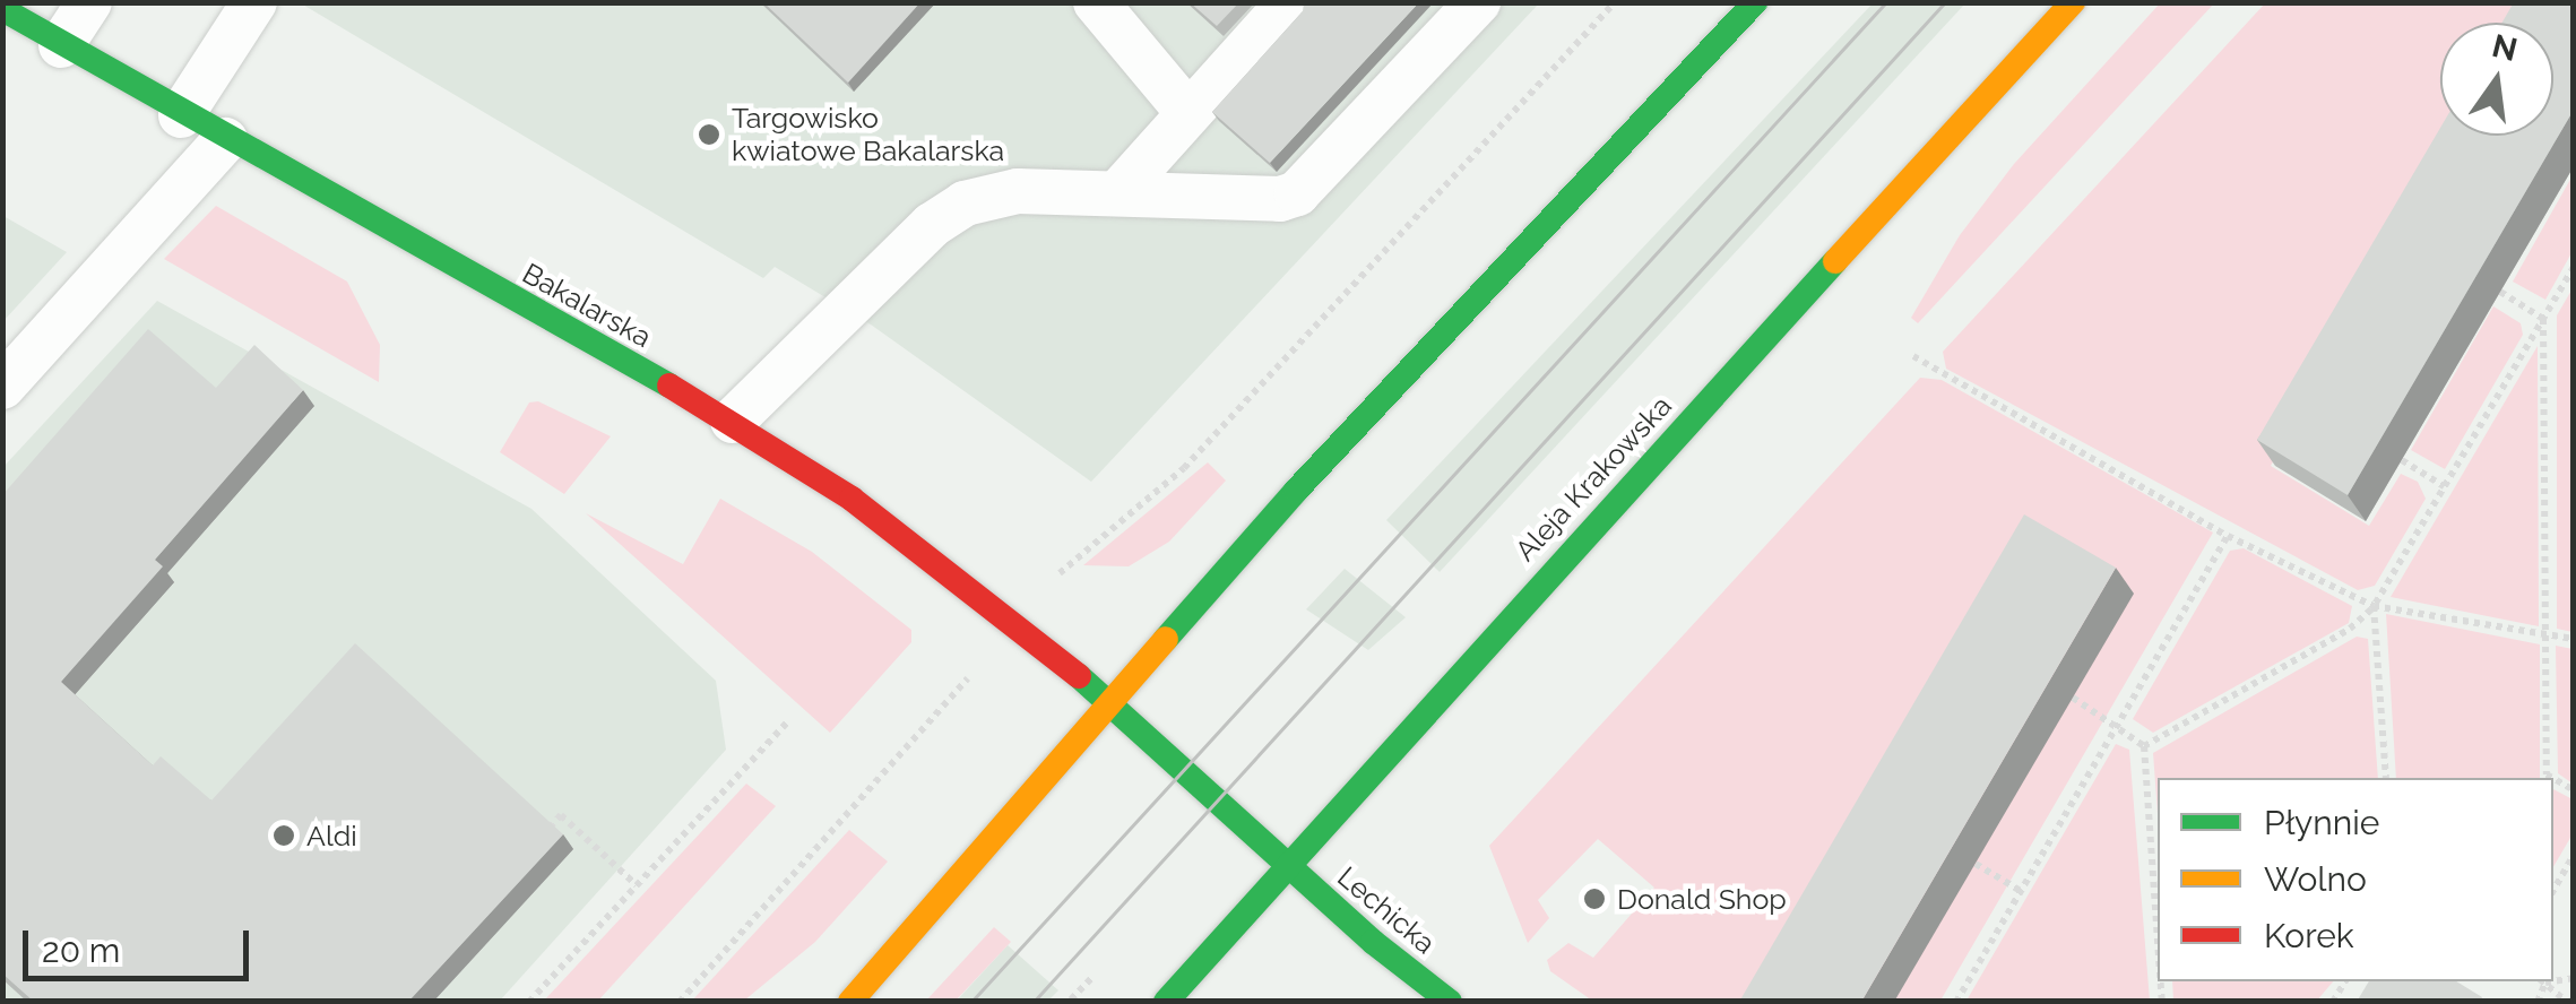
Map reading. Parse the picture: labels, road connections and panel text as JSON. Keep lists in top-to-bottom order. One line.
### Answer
{"streets":{"main road":["Bakalarska","Aleja Krakowska","Lechicka"]},"crossings":[["Bakalarska","Lechicka"],["Aleja Krakowska","Lechicka"]],"places":["Targowisko kwiatowe Bakalarska","Aldi","Donald Shop"],"legend":["Płynnie","Wolno","Korek"],"scale_bar":"20 m","north":"top"}
